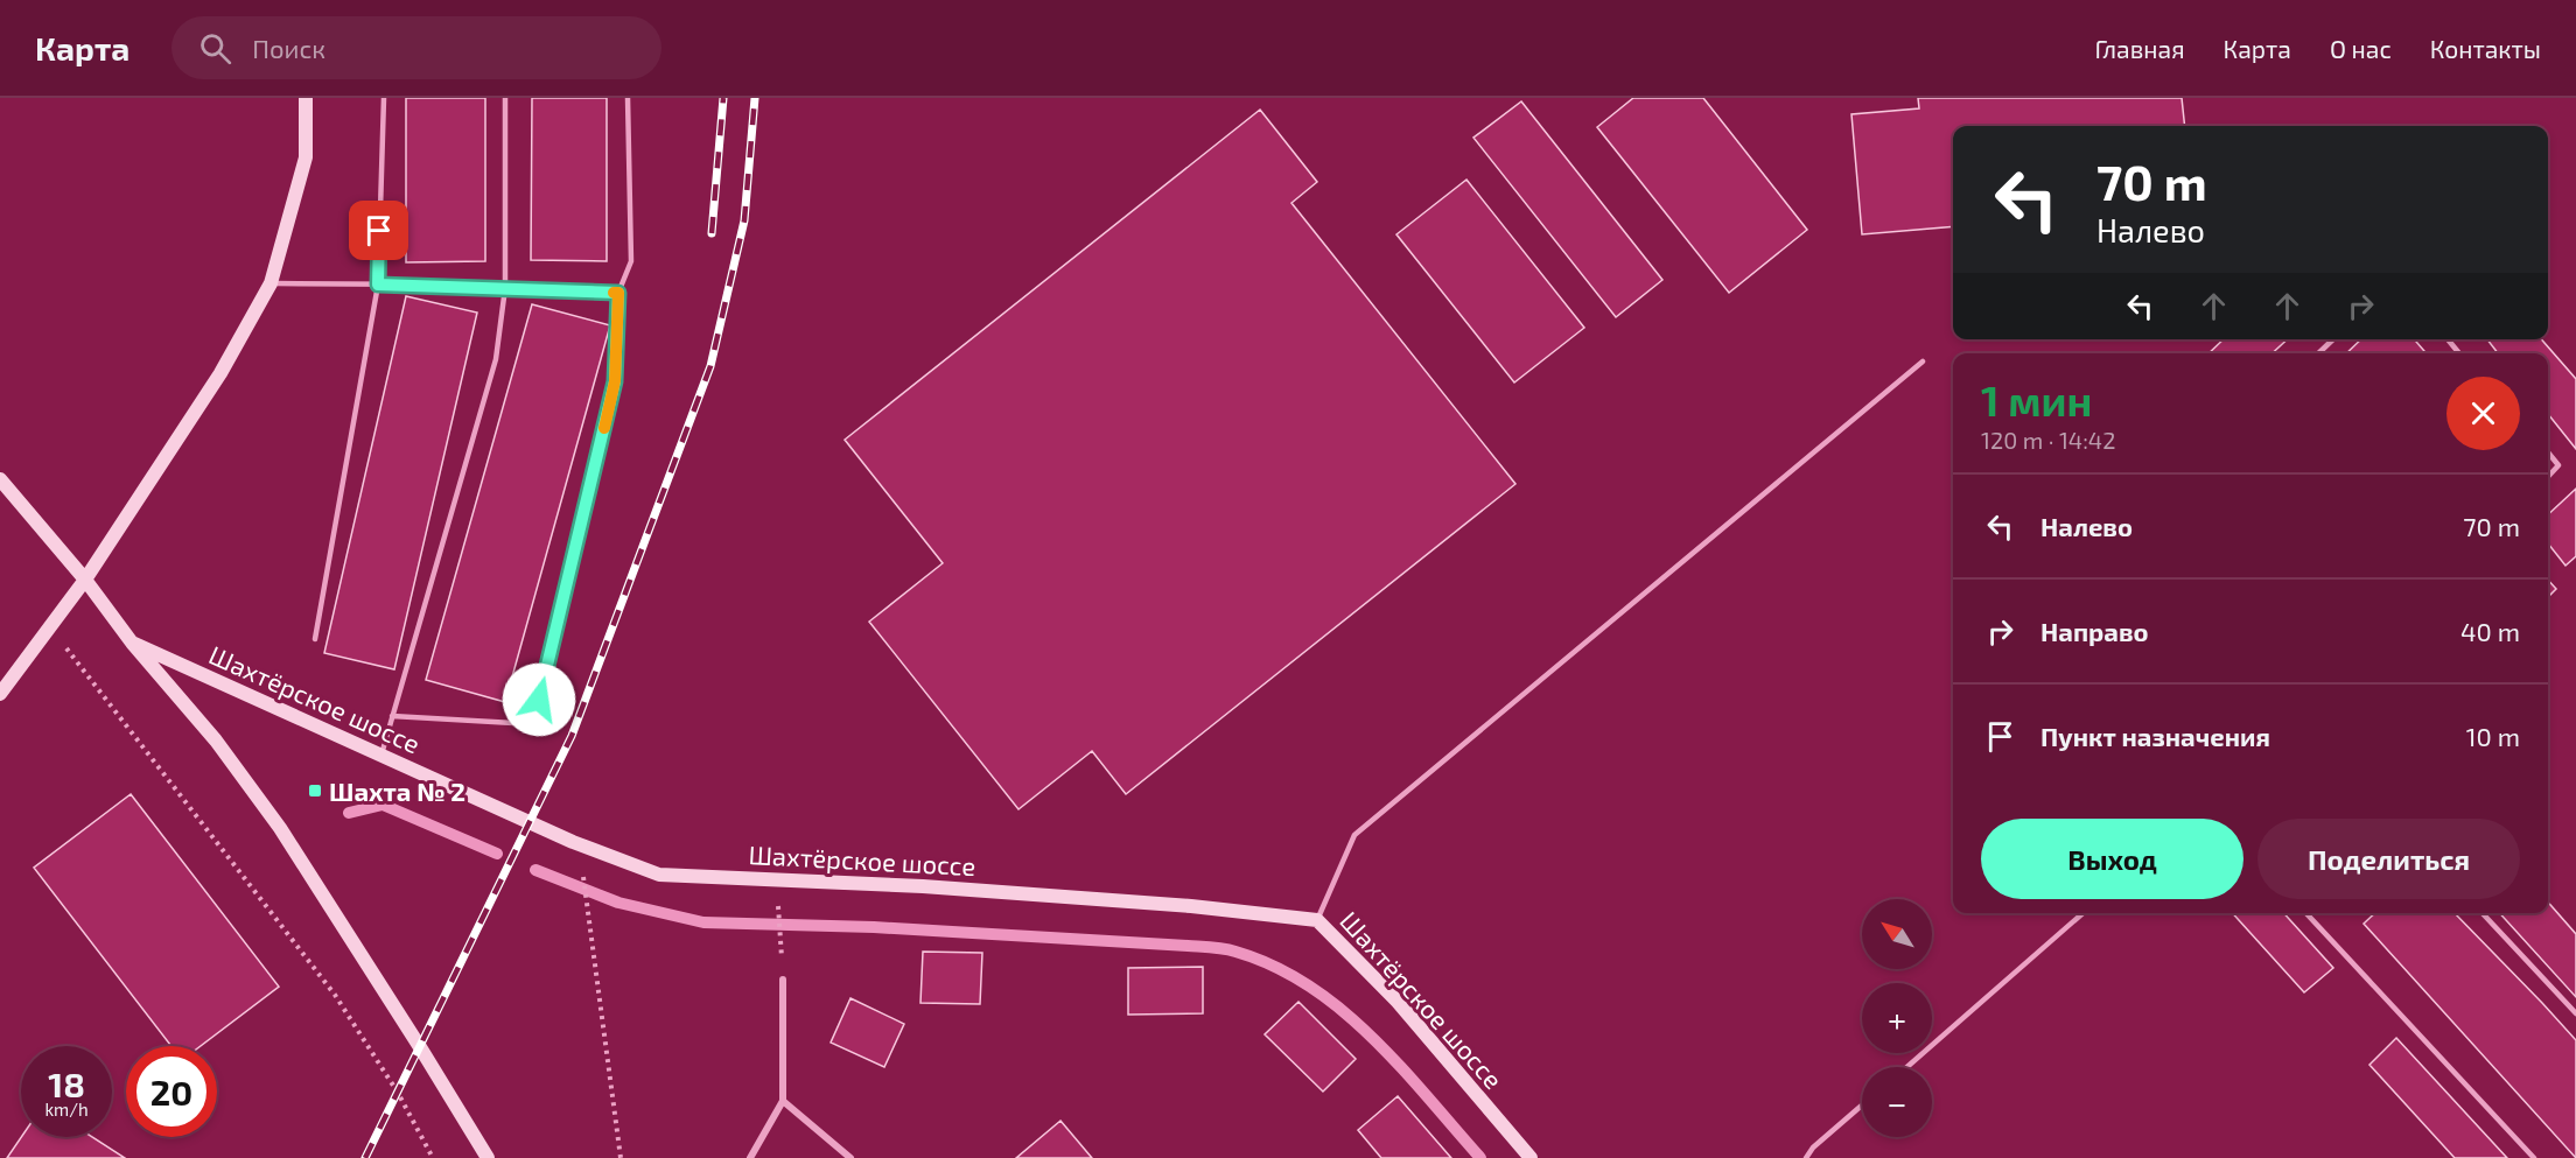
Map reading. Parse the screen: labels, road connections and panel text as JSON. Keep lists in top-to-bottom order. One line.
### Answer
{"streets":{"street":["Шахтёрское шоссе"]},"places":{"transit":["Шахта № 2"]},"north":"top left","page":{"header":"Карта","search":"Поиск","nav":["Главная","Карта","О нас","Контакты"],"turn":["70 m","Налево"],"heading":["1 мин","120 m · 14:42"],"list":[{"name":"Налево","value":"70 m"},{"name":"Направо","value":"40 m"},{"name":"Пункт назначения","value":"10 m"}],"buttons":["Выход","Поделиться"],"map_buttons":["+","−"],"speed":"18 km/h","limit":"20"}}
